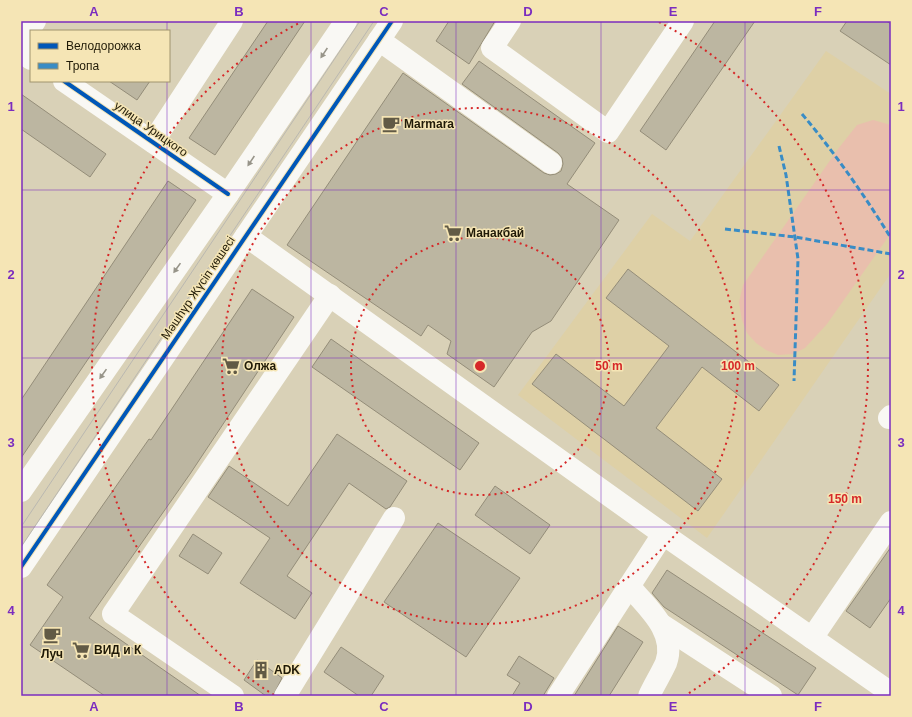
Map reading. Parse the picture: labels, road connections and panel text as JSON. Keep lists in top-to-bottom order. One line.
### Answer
{"streets":{"street":["улица Урицкого","Мәшһүр Жүсіп көшесі"]},"places":{"cafe":["Marmara","Луч"],"supermarket":["Манакбай","Олжа","ВИД и К"],"building":["ADK"]},"legend":["Велодорожка","Тропа"],"grid":{"columns":["A","B","C","D","E","F"],"rows":["1","2","3","4"]},"rings":["50 m","100 m","150 m"]}
